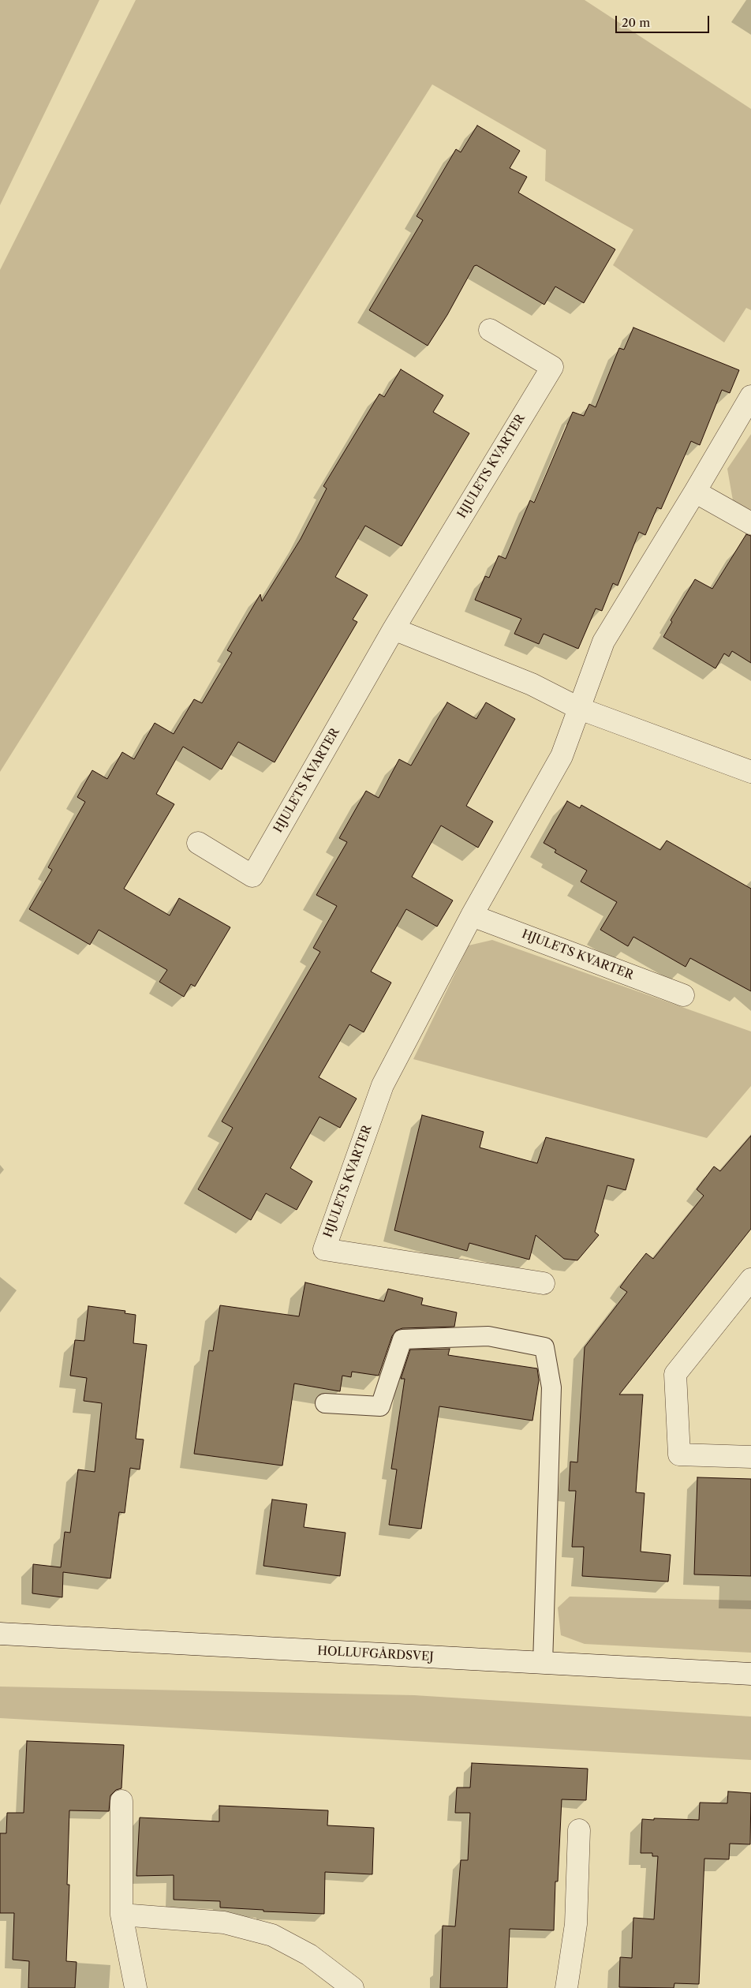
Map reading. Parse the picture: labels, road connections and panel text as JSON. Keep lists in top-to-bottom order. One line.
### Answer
{"streets":{"street":["HJULETS KVARTER","HOLLUFGÅRDSVEJ"]},"scale_bar":"20 m"}
